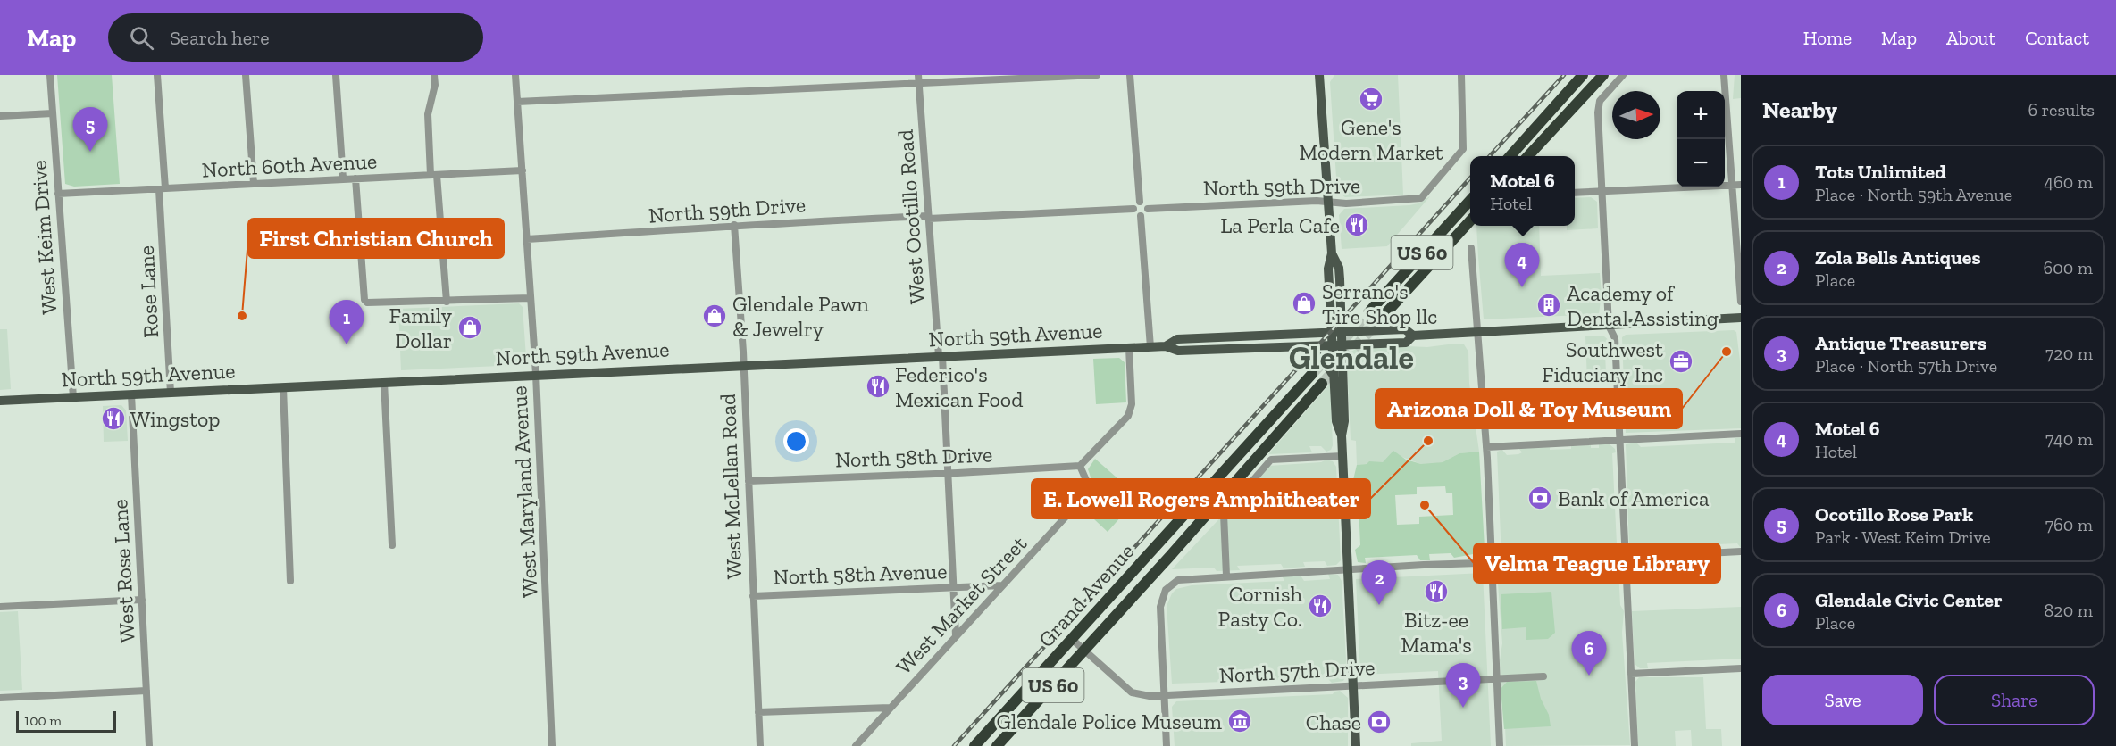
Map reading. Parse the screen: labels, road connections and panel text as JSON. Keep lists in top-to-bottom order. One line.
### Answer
{"streets":{"highway":["US 60","Grand Avenue"],"main road":["North 59th Avenue"],"street":["North 60th Avenue","North 59th Drive","West Ocotillo Road","West Keim Drive","Rose Lane","North 58th Drive","West McLellan Road","West Maryland Avenue","West Rose Lane","North 58th Avenue","West Market Street","North 57th Drive"]},"crossings":[["North 60th Avenue","West Keim Drive"],["North 60th Avenue","Rose Lane"],["North 60th Avenue","West Maryland Avenue"],["North 59th Drive","West Ocotillo Road"],["North 59th Drive","West McLellan Road"],["North 59th Drive","West Maryland Avenue"],["West Ocotillo Road","North 59th Avenue"],["West Ocotillo Road","North 58th Drive"],["West Ocotillo Road","North 58th Avenue"],["West Ocotillo Road","West Market Street"],["West Keim Drive","North 59th Avenue"],["Rose Lane","North 59th Avenue"],["North 59th Avenue","West McLellan Road"],["North 59th Avenue","West Maryland Avenue"],["North 59th Avenue","West Rose Lane"],["North 58th Drive","West McLellan Road"],["North 58th Drive","West Market Street"],["West McLellan Road","North 58th Avenue"],["North 58th Avenue","West Market Street"],["Grand Avenue","North 57th Drive"]],"districts":["Glendale"],"places":{"supermarket":["Gene's Modern Market"],"restaurant":["La Perla Cafe","Federico's Mexican Food","Wingstop","Bitz-ee Mama's","Cornish Pasty Co."],"shop":["Serrano's Tire Shop llc","Glendale Pawn & Jewelry","Family Dollar"],"building":["Academy of Dental Assisting"],"other":["First Christian Church","Arizona Doll & Toy Museum","E. Lowell Rogers Amphitheater","Velma Teague Library"],"office":["Southwest Fiduciary Inc"],"bank":["Bank of America","Chase"],"museum":["Glendale Police Museum"]},"scale_bar":"100 m","north":"right","page":{"header":"Map","search":"Search here","nav":["Home","Map","About","Contact"],"heading":["Nearby","6 results"],"map_buttons":["+","−"],"pins":["5","4","1","2","6","3"],"list":[{"mark":"1","name":"Tots Unlimited","note":"Place · North 59th Avenue","value":"460 m"},{"mark":"2","name":"Zola Bells Antiques","note":"Place","value":"600 m"},{"mark":"3","name":"Antique Treasurers","note":"Place · North 57th Drive","value":"720 m"},{"mark":"4","name":"Motel 6","note":"Hotel","value":"740 m"},{"mark":"5","name":"Ocotillo Rose Park","note":"Park · West Keim Drive","value":"760 m"},{"mark":"6","name":"Glendale Civic Center","note":"Place","value":"820 m"}],"popup":["Motel 6","Hotel"],"buttons":["Save","Share"],"scale":"100 m"}}
